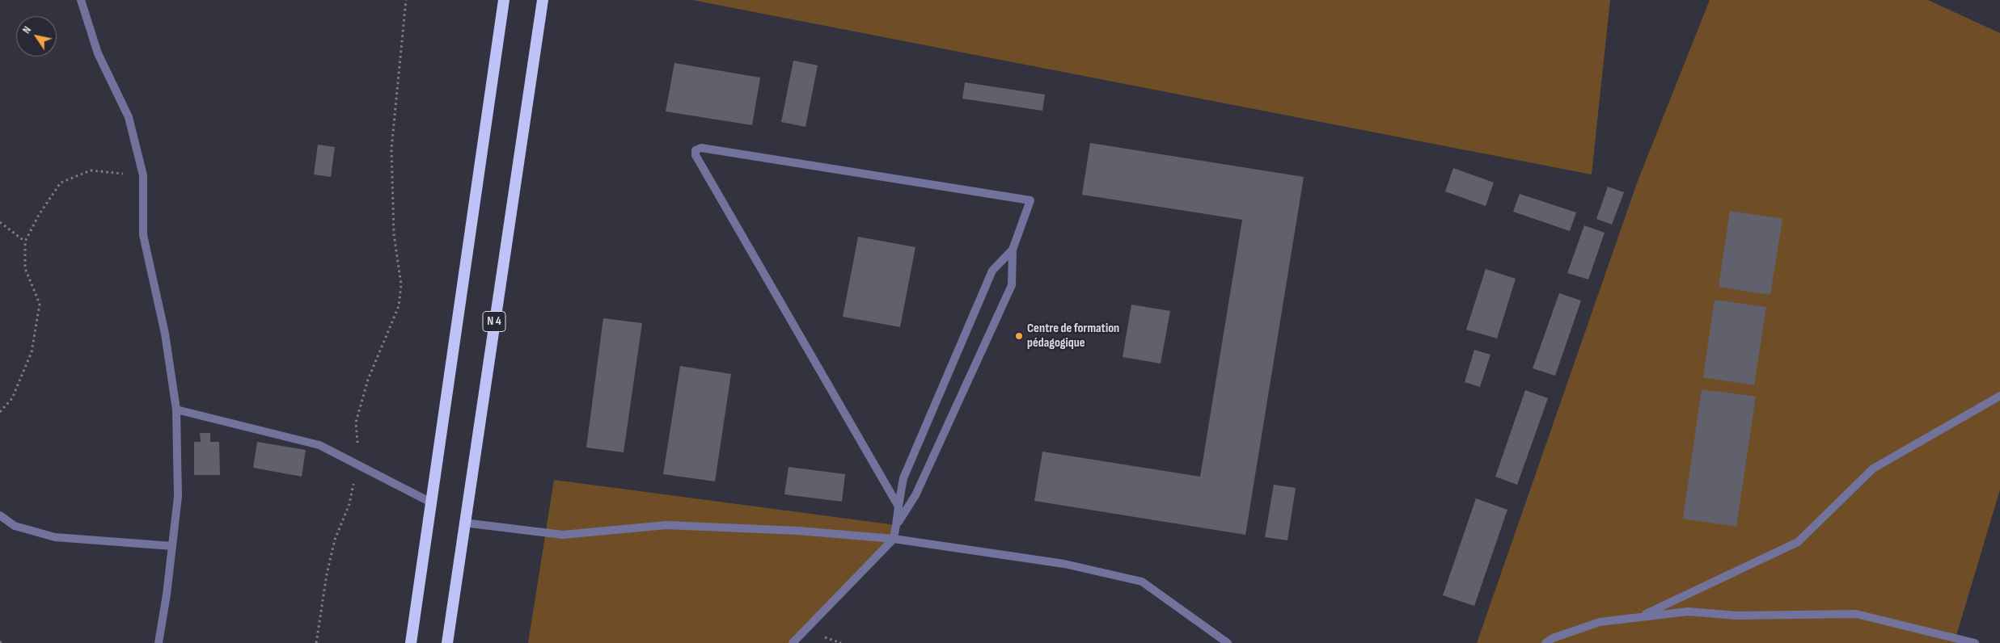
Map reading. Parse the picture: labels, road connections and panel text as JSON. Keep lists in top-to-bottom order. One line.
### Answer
{"streets":{"highway":["N 4"]},"places":["Centre de formation pédagogique"],"north":"top left"}
